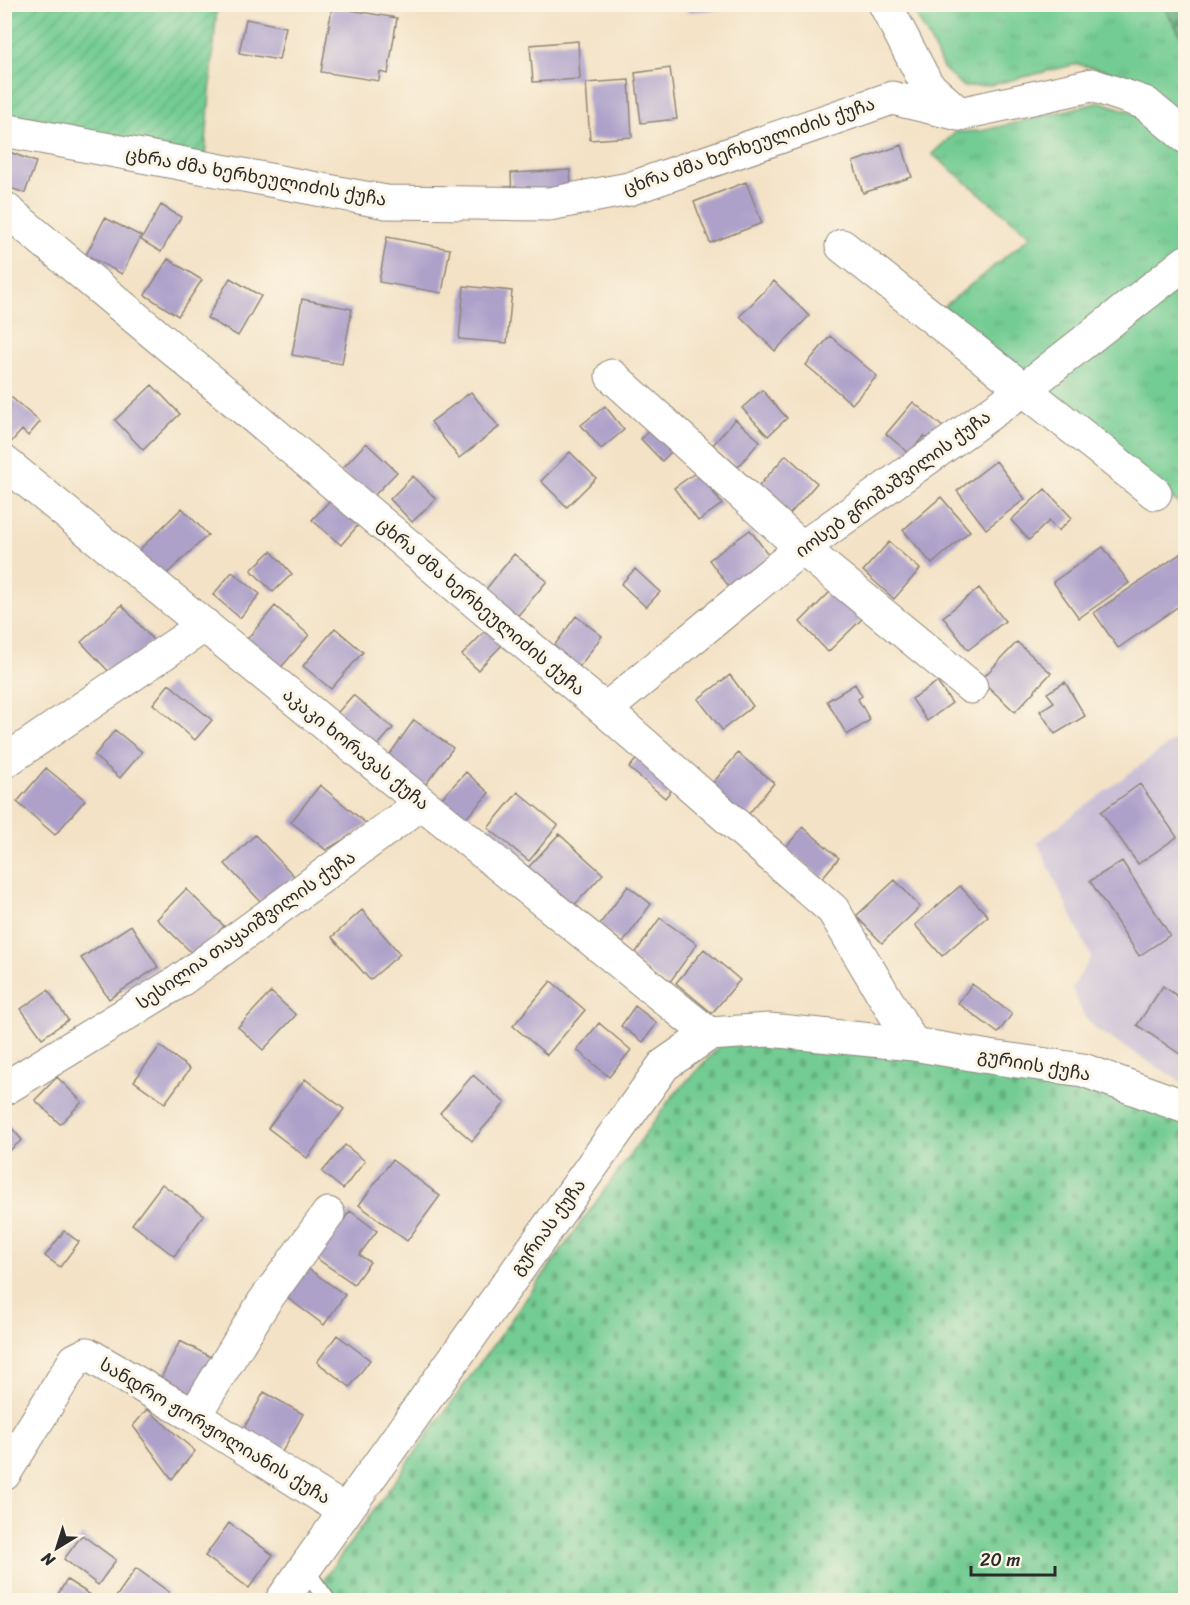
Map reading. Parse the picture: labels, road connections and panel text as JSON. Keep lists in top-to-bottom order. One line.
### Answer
{"streets":{"street":["ცხრა ძმა ხერხეულიძის ქუჩა","იოსებ გრიშაშვილის ქუჩა","აკაკი ხორავას ქუჩა","სესილია თაყაიშვილის ქუჩა","გურიის ქუჩა","გურიას ქუჩა","სანდრო ჟორჟოლიანის ქუჩა"]},"crossings":[["ცხრა ძმა ხერხეულიძის ქუჩა","იოსებ გრიშაშვილის ქუჩა"],["ცხრა ძმა ხერხეულიძის ქუჩა","გურიის ქუჩა"],["აკაკი ხორავას ქუჩა","სესილია თაყაიშვილის ქუჩა"],["აკაკი ხორავას ქუჩა","გურიას ქუჩა"],["გურიას ქუჩა","სანდრო ჟორჟოლიანის ქუჩა"]],"scale_bar":"20 m","north":"bottom left"}
